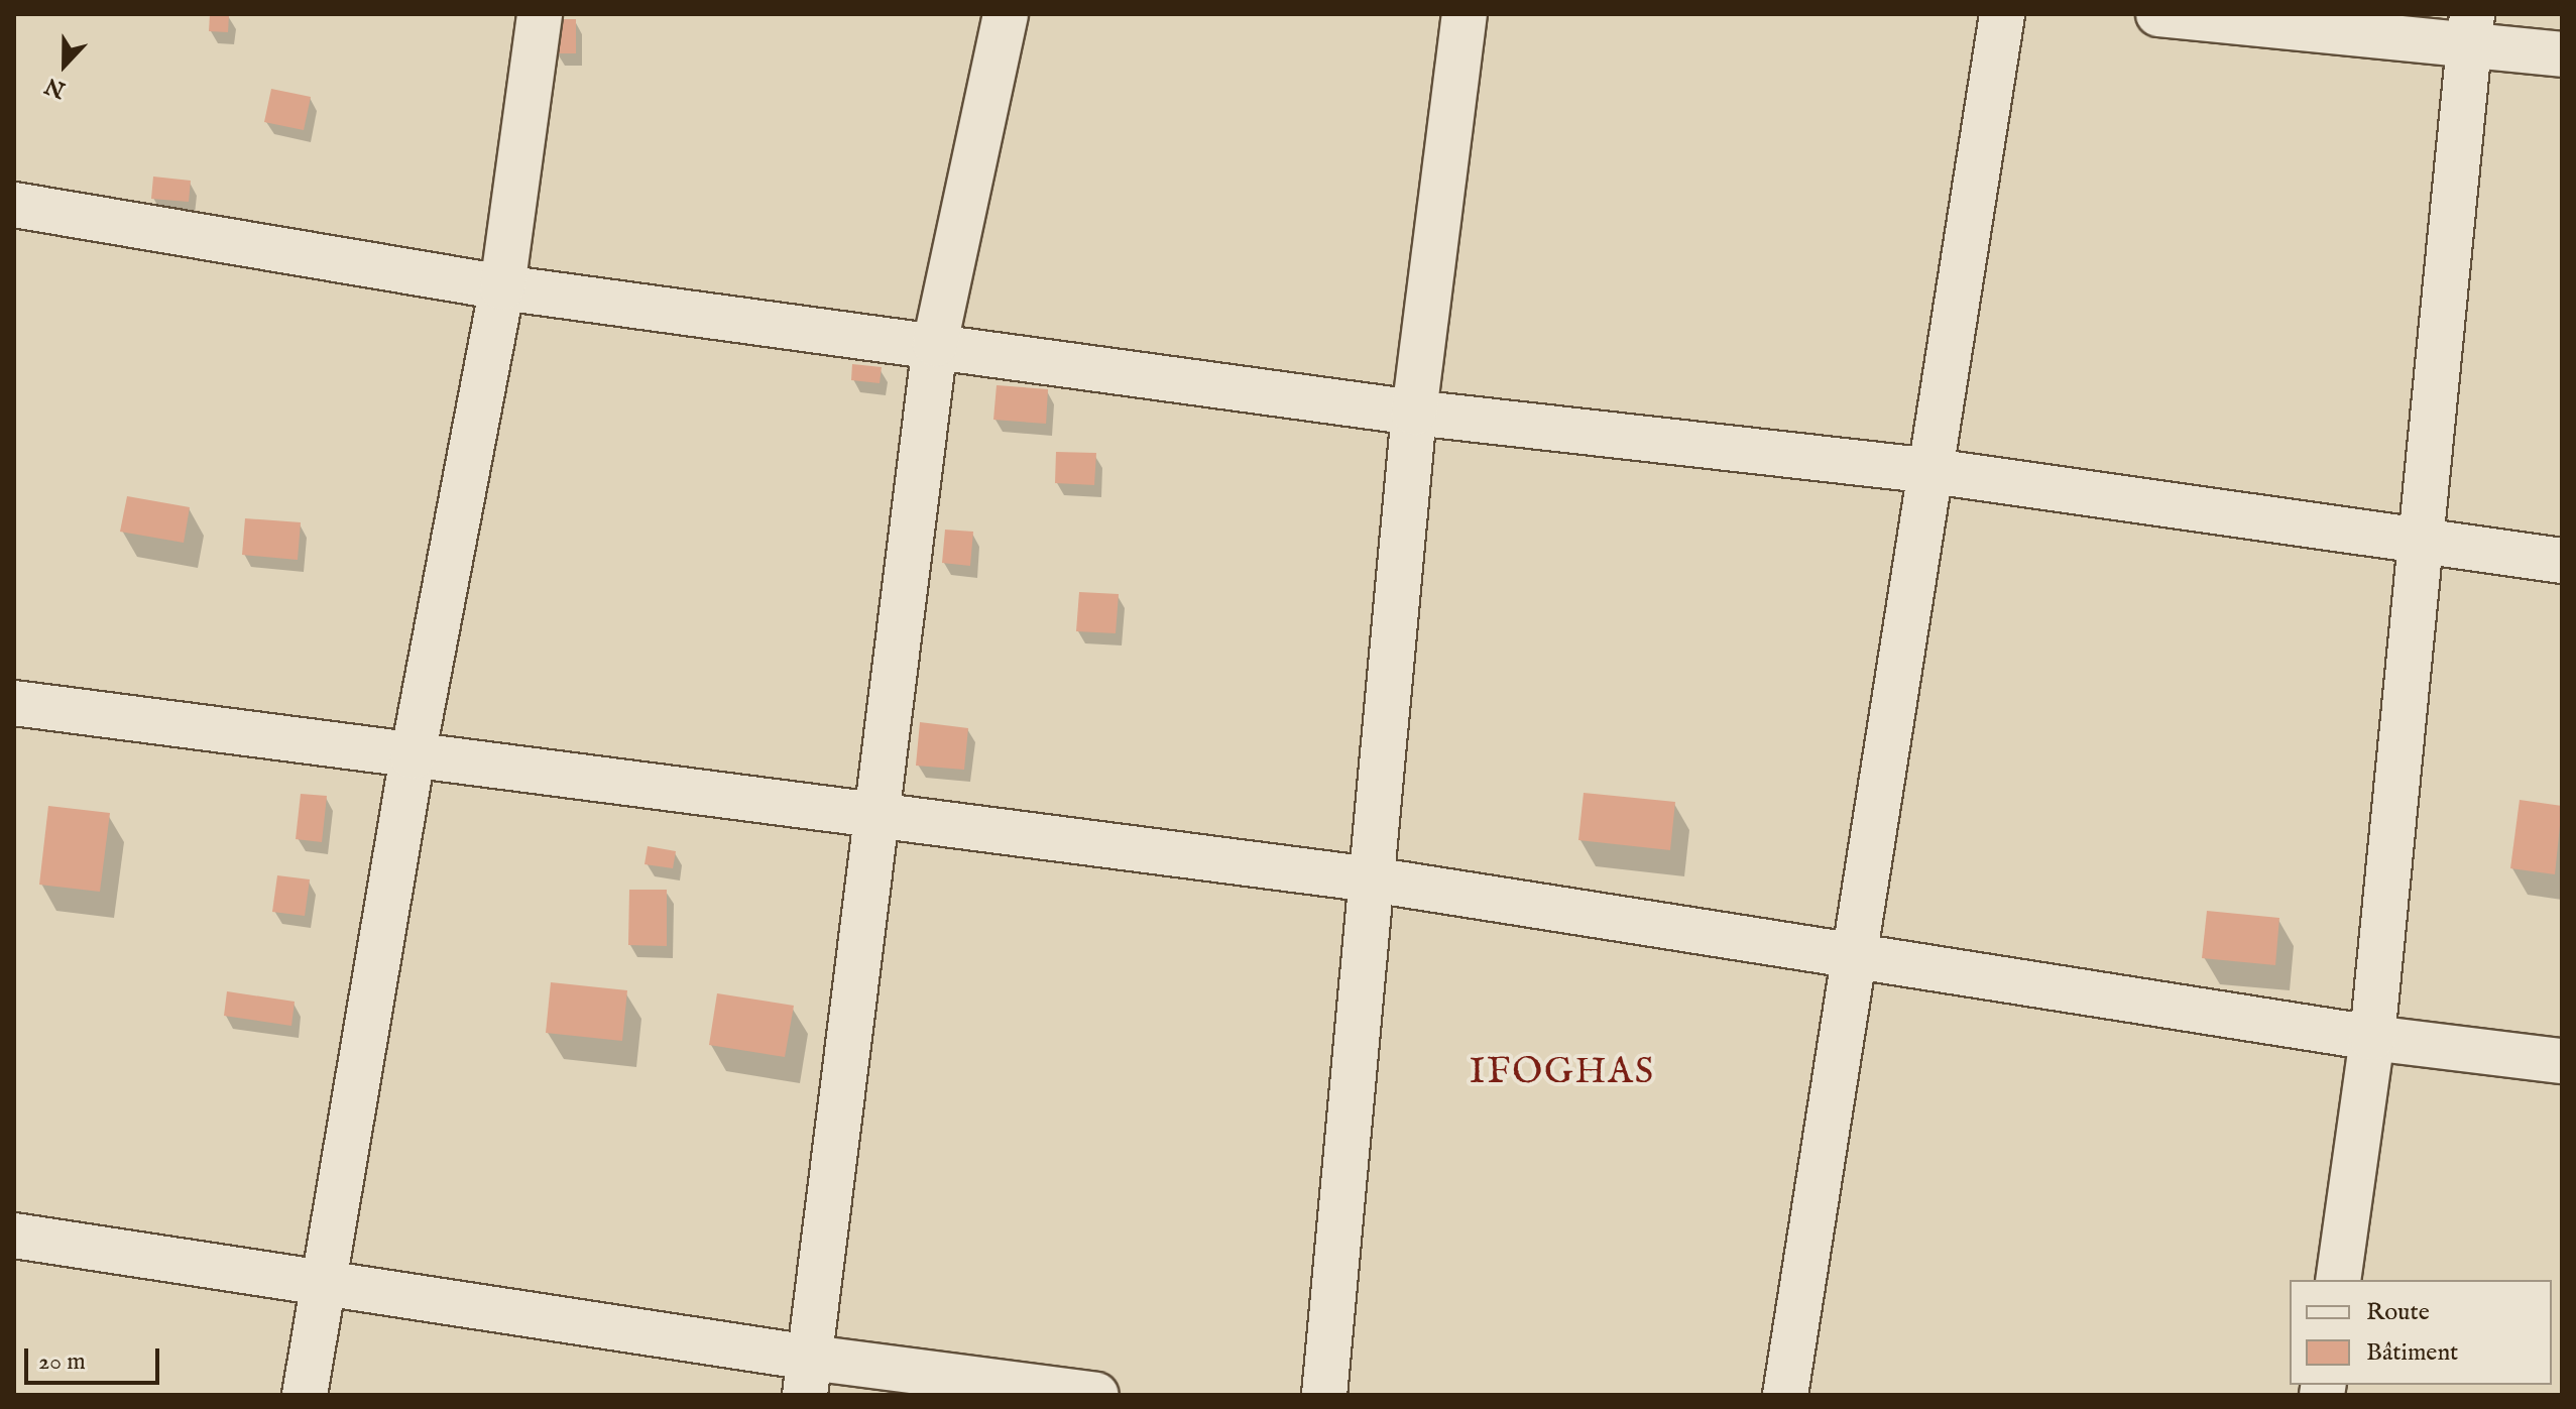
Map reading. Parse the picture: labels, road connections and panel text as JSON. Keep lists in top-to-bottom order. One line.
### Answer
{"districts":["IFOGHAS"],"legend":["Route","Bâtiment"],"scale_bar":"20 m","north":"bottom"}
